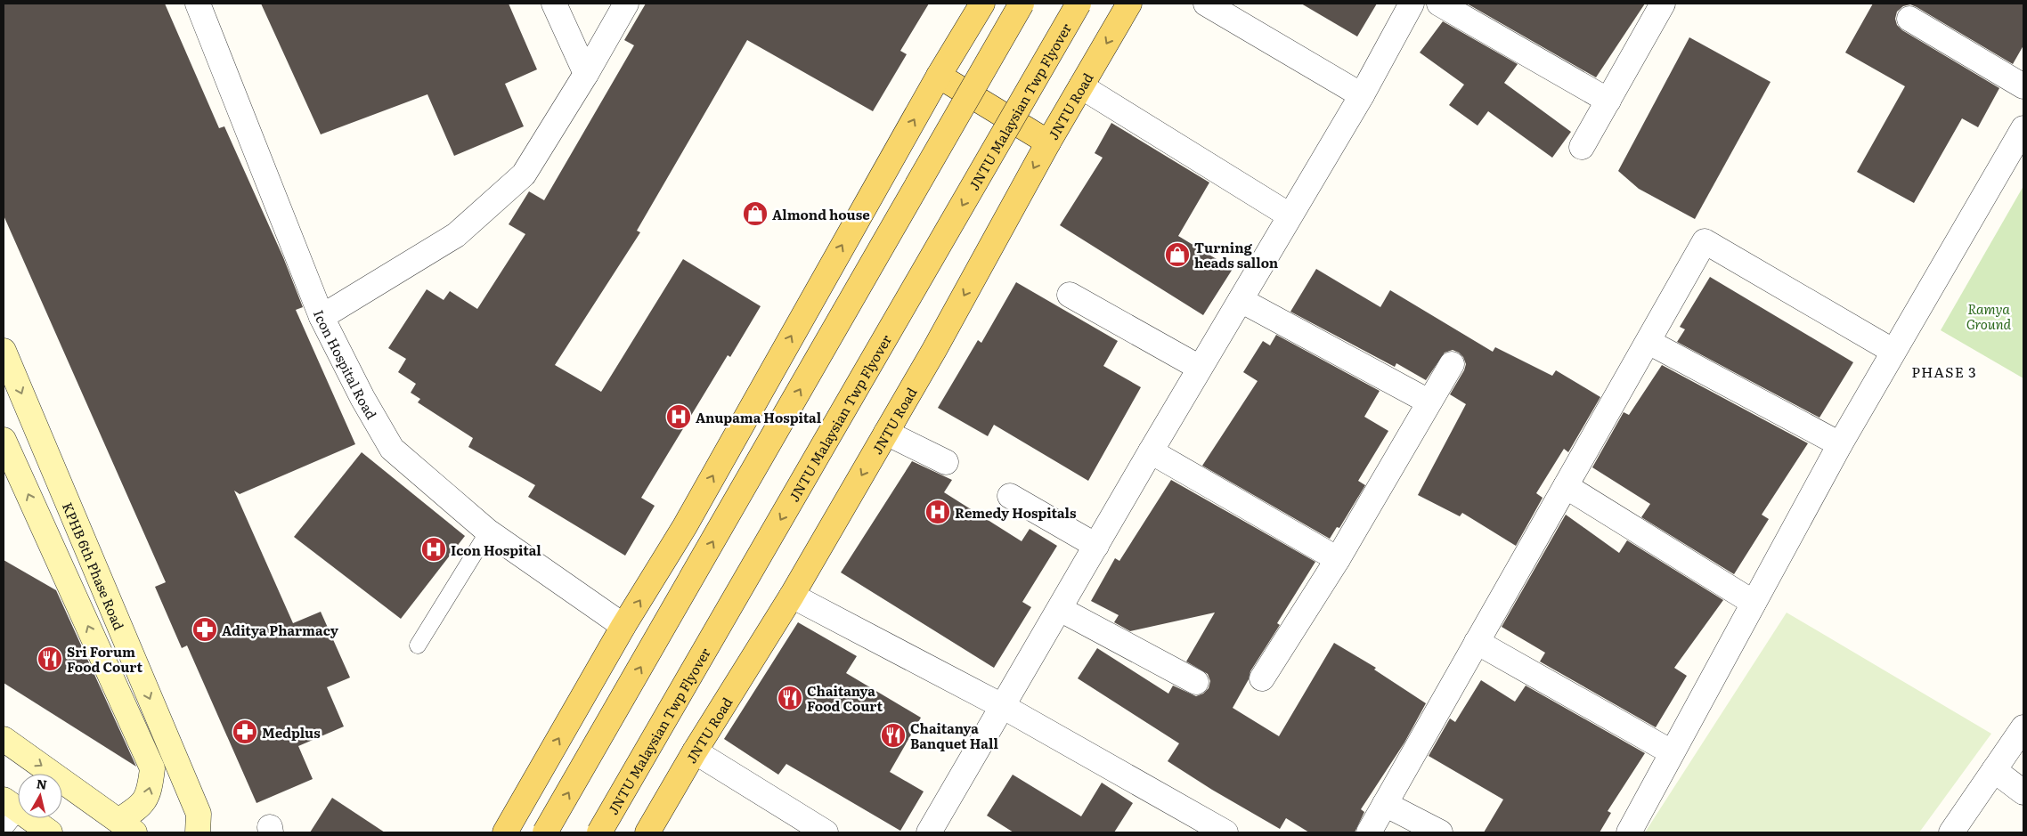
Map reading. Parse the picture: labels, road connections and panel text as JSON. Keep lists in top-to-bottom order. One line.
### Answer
{"streets":{"main road":["JNTU Malaysian Twp Flyover","JNTU Road"],"street":["Icon Hospital Road","KPHB 6th Phase Road"]},"districts":["PHASE 3"],"parks":["Ramya Ground"],"places":{"shop":["Almond house","Turning heads sallon"],"hospital":["Anupama Hospital","Remedy Hospitals","Icon Hospital"],"pharmacy":["Aditya Pharmacy","Medplus"],"restaurant":["Sri Forum Food Court","Chaitanya Food Court","Chaitanya Banquet Hall"]},"north":"top"}
